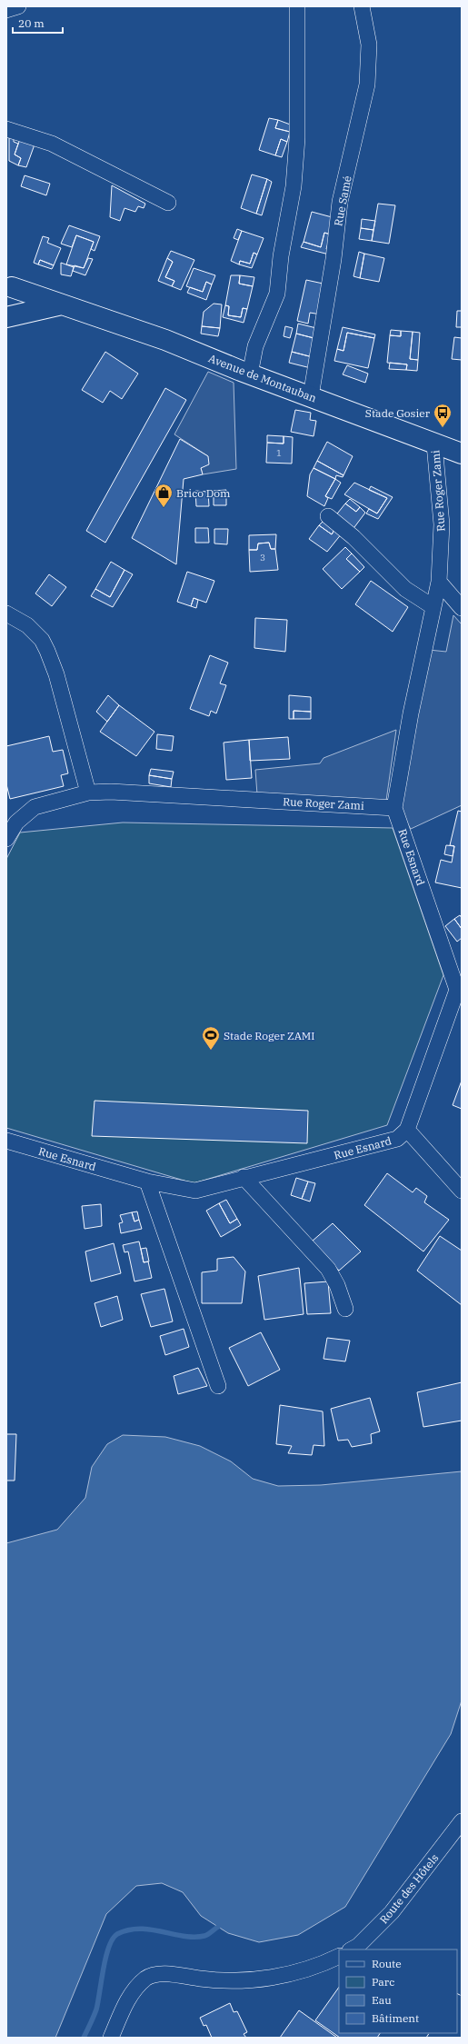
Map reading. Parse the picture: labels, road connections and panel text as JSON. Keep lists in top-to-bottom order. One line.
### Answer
{"streets":{"main road":["Avenue de Montauban"],"street":["Rue Samé","Rue Roger Zami","Rue Esnard","Route des Hôtels"]},"crossings":[["Rue Samé","Avenue de Montauban"],["Avenue de Montauban","Rue Roger Zami"],["Rue Roger Zami","Rue Esnard"]],"places":{"bus stop":["Stade Gosier"],"shop":["Brico Dom"],"sports":["Stade Roger ZAMI"]},"house_numbers":["1","3"],"legend":["Route","Parc","Eau","Bâtiment"],"scale_bar":"20 m"}
